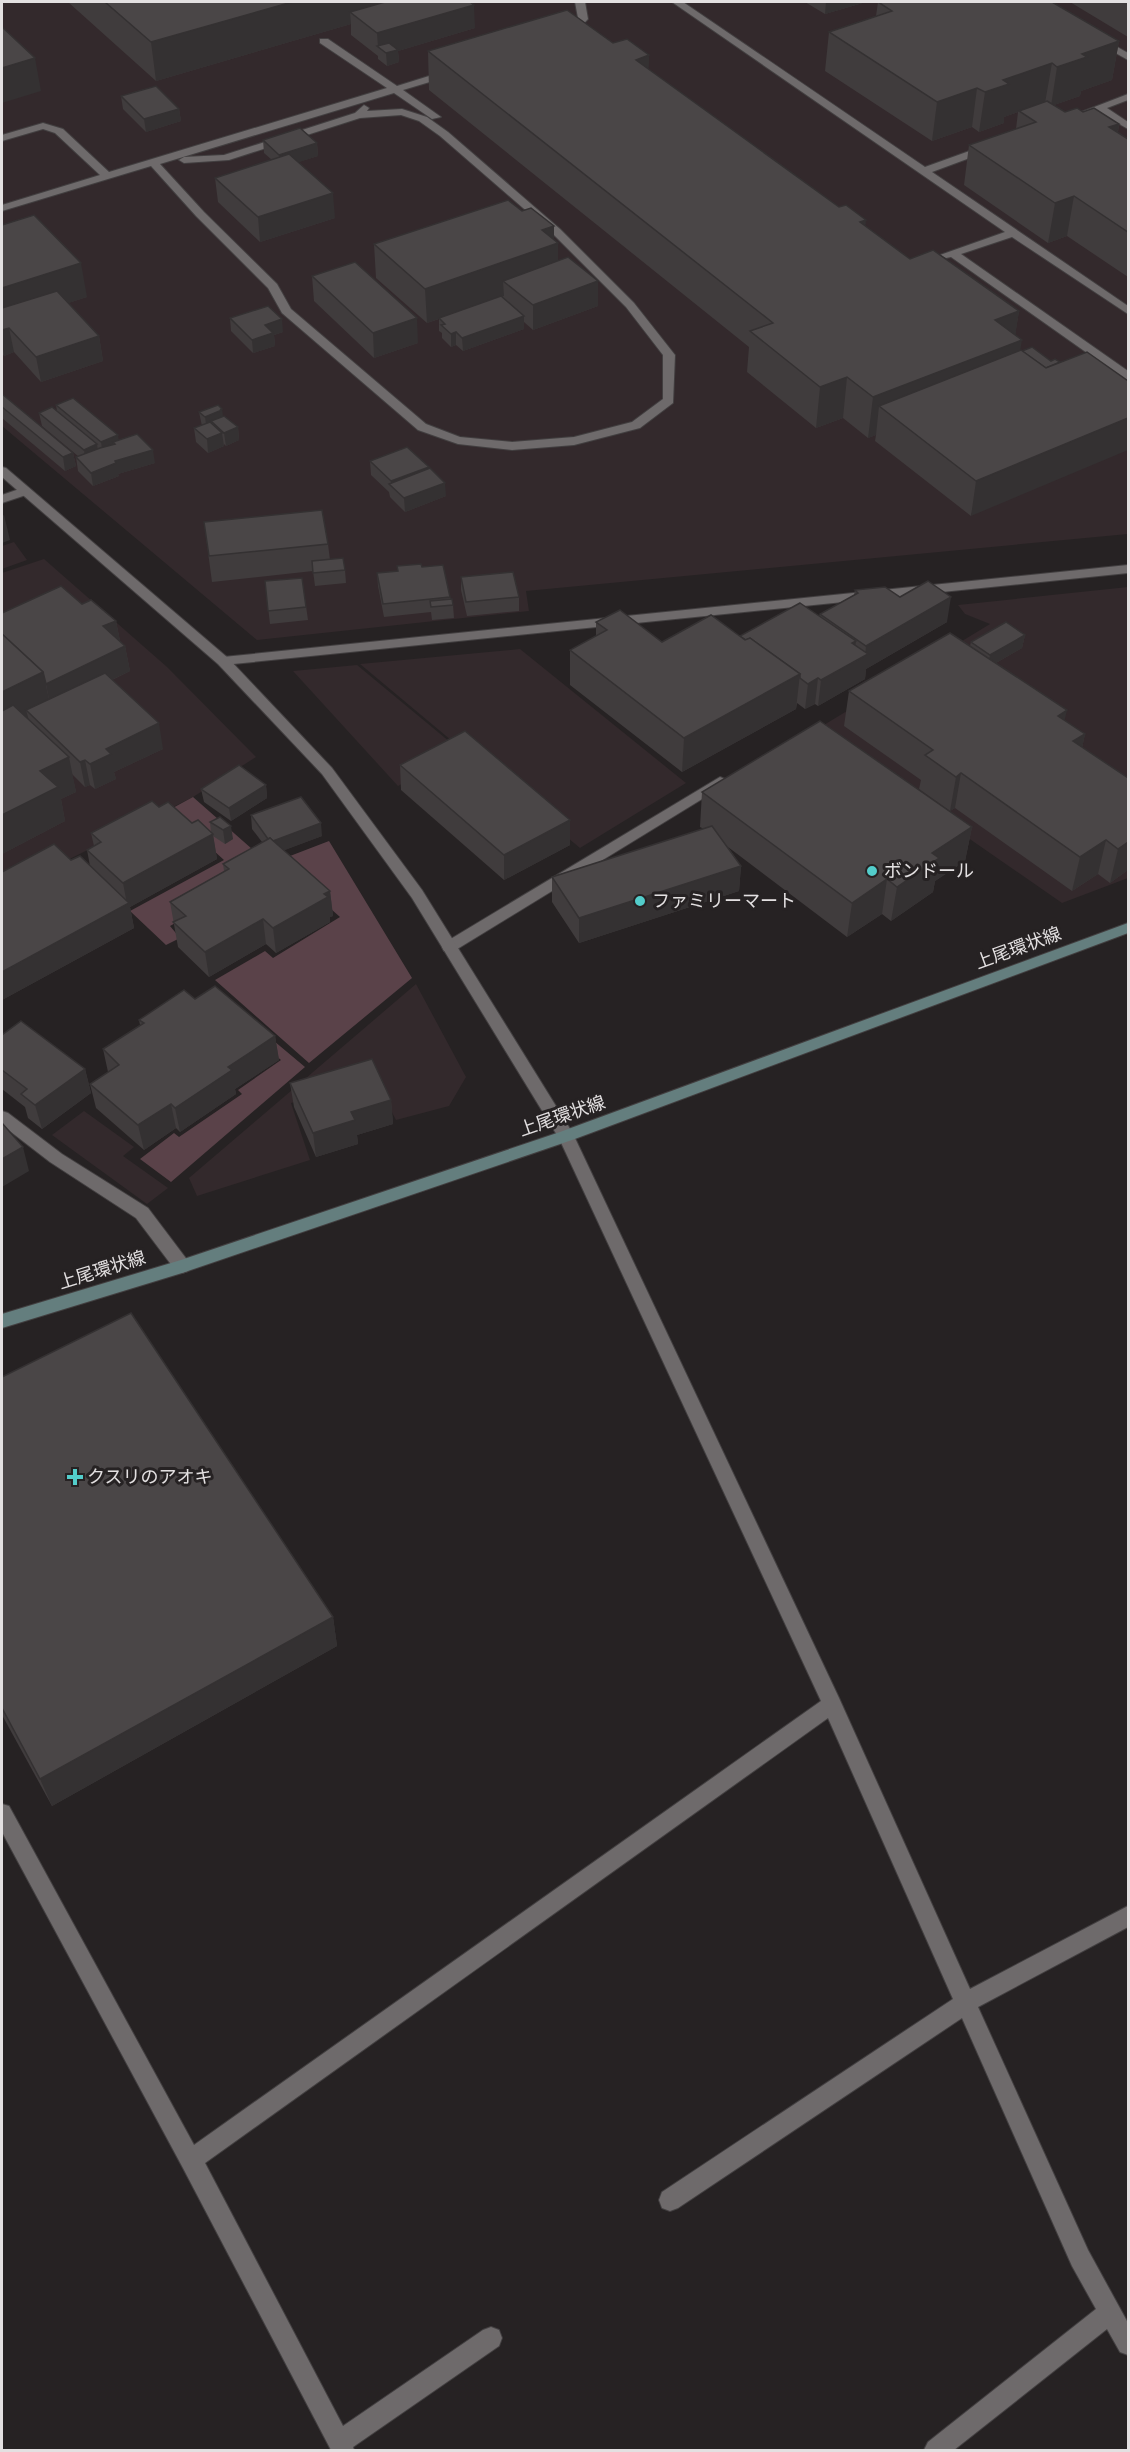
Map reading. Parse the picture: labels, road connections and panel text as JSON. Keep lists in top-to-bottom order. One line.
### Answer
{"streets":{"main road":["上尾環状線"]},"places":{"other":["ボンドール","ファミリーマート"],"health":["クスリのアオキ"]}}
